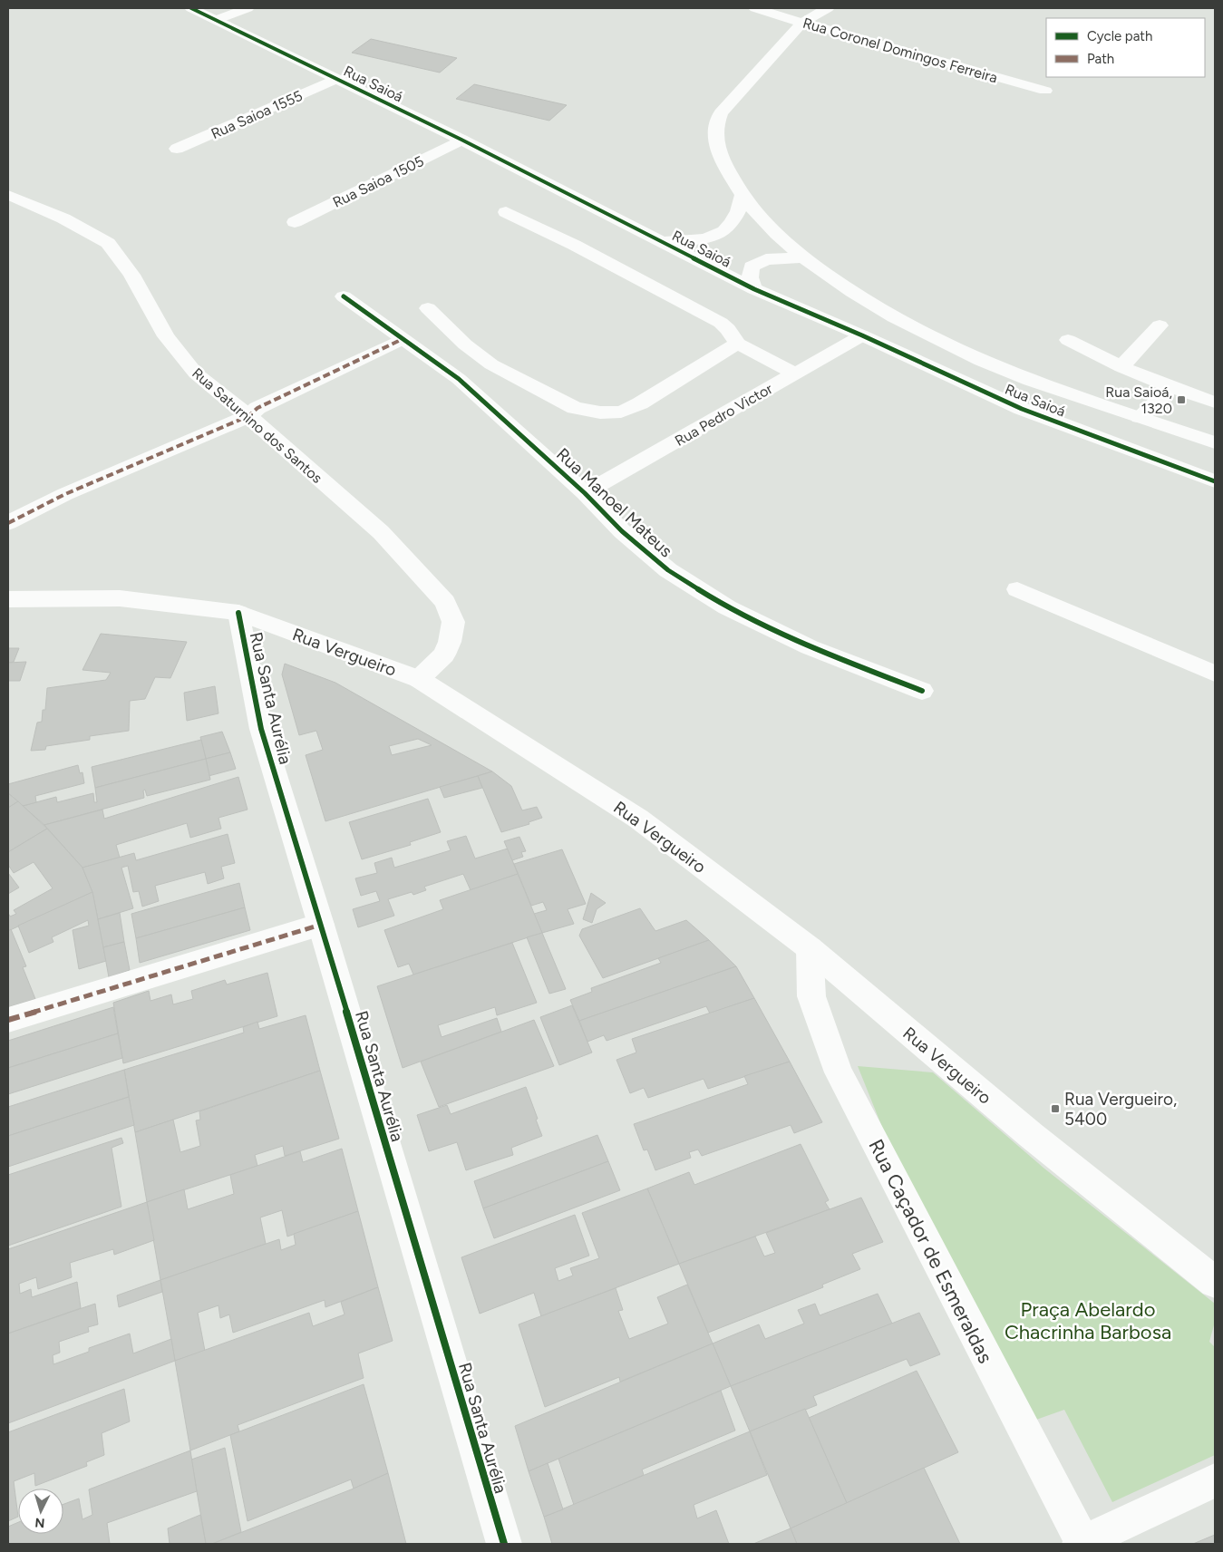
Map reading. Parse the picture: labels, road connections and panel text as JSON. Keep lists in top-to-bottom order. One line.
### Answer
{"streets":{"street":["Rua Coronel Domingos Ferreira","Rua Saioá","Rua Saioa 1555","Rua Saioa 1505","Rua Pedro Victor","Rua Saturnino dos Santos","Rua Manoel Mateus","Rua Vergueiro","Rua Santa Aurélia","Rua Caçador de Esmeraldas"]},"crossings":[["Rua Saioá","Rua Saioa 1555"],["Rua Saioá","Rua Saioa 1505"],["Rua Saioá","Rua Pedro Victor"],["Rua Pedro Victor","Rua Manoel Mateus"],["Rua Saturnino dos Santos","Rua Vergueiro"],["Rua Vergueiro","Rua Santa Aurélia"],["Rua Vergueiro","Rua Caçador de Esmeraldas"]],"parks":["Praça Abelardo Chacrinha Barbosa"],"places":{"transit":["Rua Saioá, 1320","Rua Vergueiro, 5400"]},"legend":["Cycle path","Path"],"north":"bottom"}
